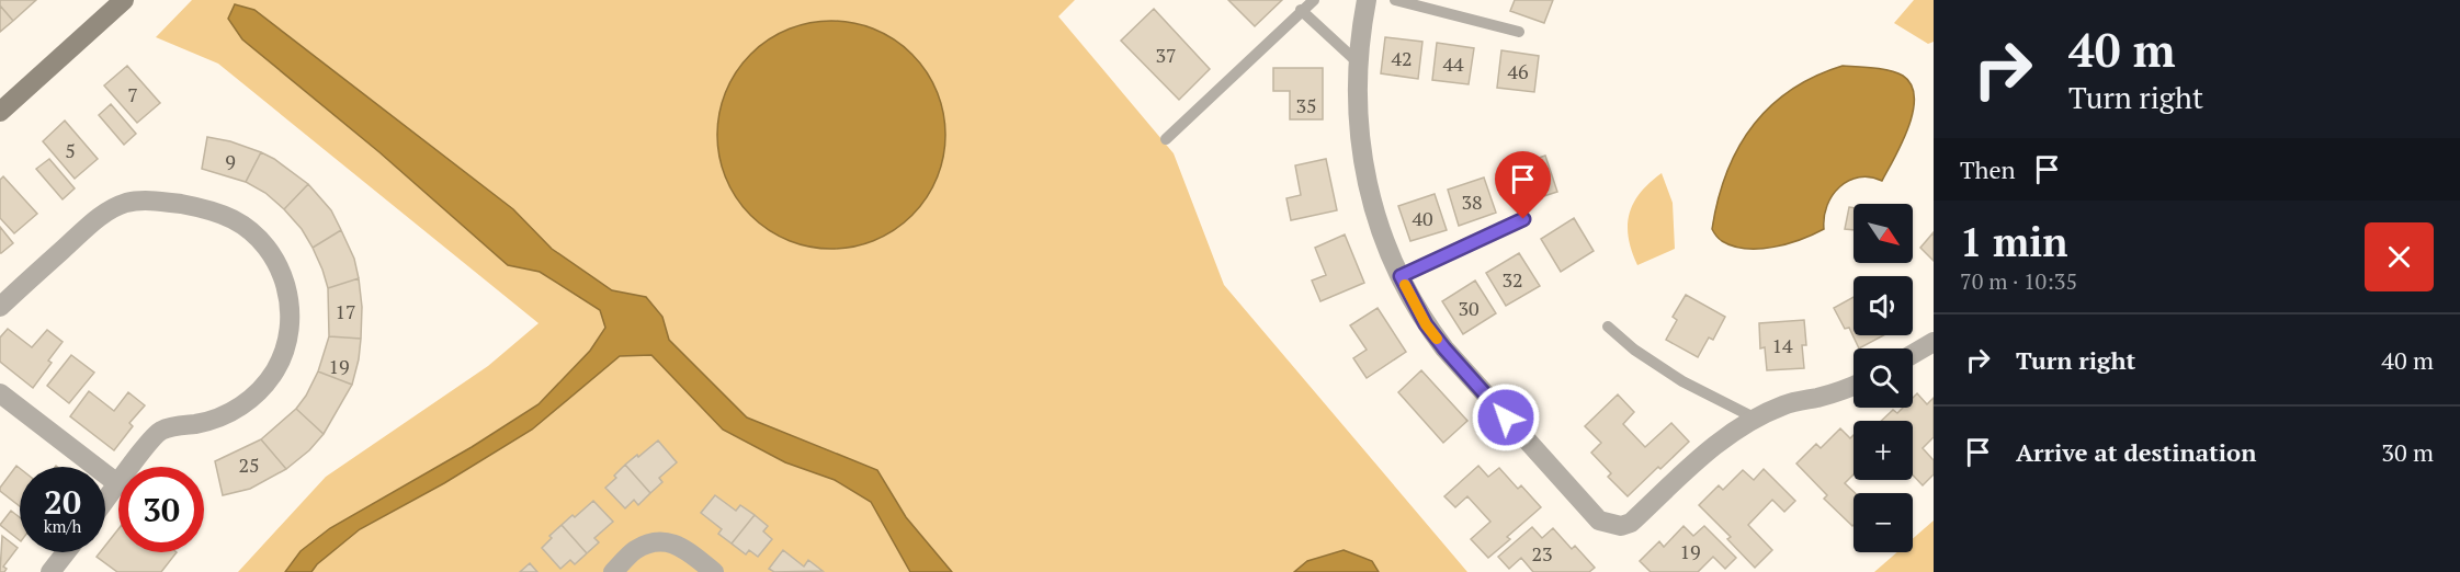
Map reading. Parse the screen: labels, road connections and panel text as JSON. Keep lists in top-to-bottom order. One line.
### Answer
{"house_numbers":["37","42","44","46","7","35","5","9","38","40","32","30","17","14","19","25","19","23"],"north":"bottom right","page":{"turn":["40 m","Turn right"],"then":"Then","heading":["1 min","70 m · 10:35"],"map_buttons":["+","−"],"list":[{"name":"Turn right","value":"40 m"},{"name":"Arrive at destination","value":"30 m"}],"speed":"20 km/h","limit":"30"}}
